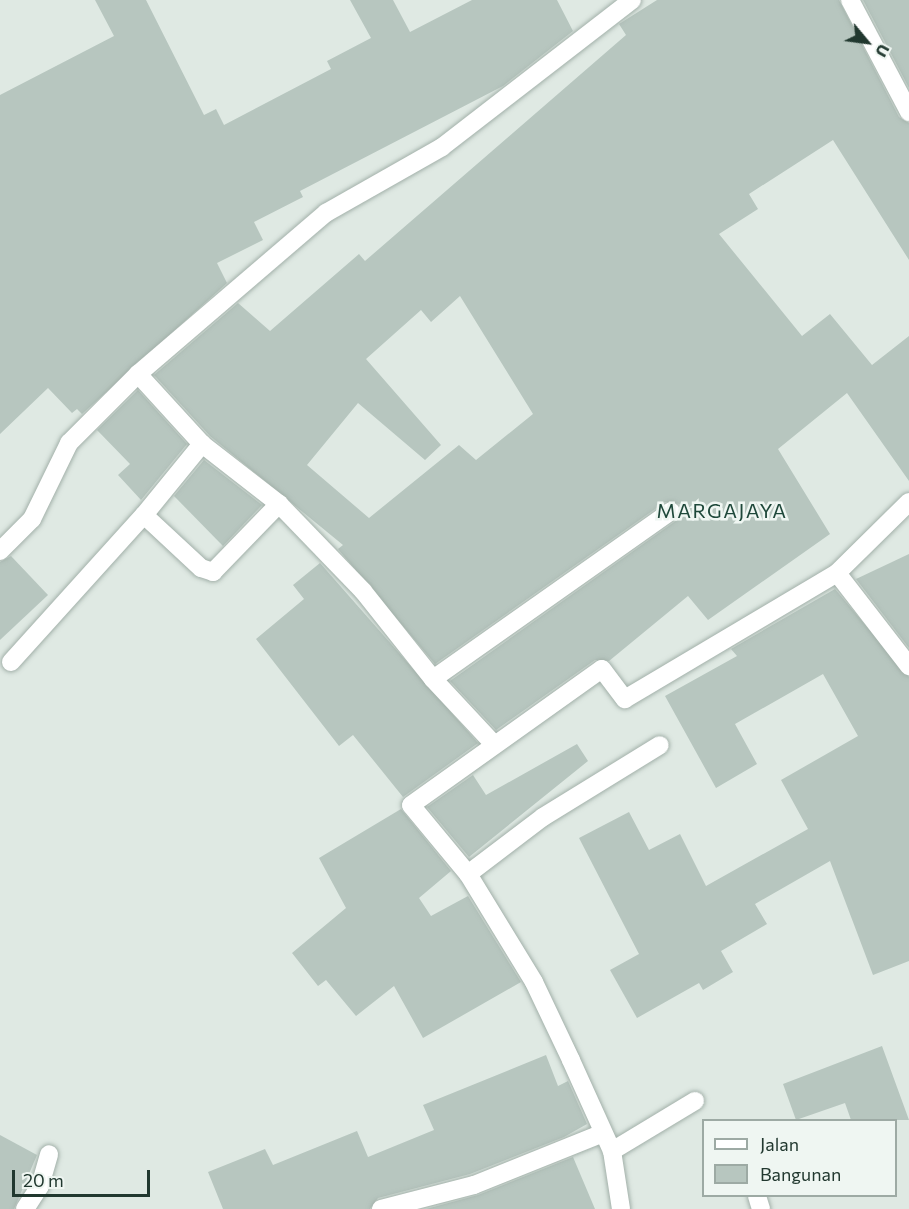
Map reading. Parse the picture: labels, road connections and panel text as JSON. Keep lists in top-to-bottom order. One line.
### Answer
{"districts":["MARGAJAYA"],"legend":["Jalan","Bangunan"],"scale_bar":"20 m","north":"bottom right"}
